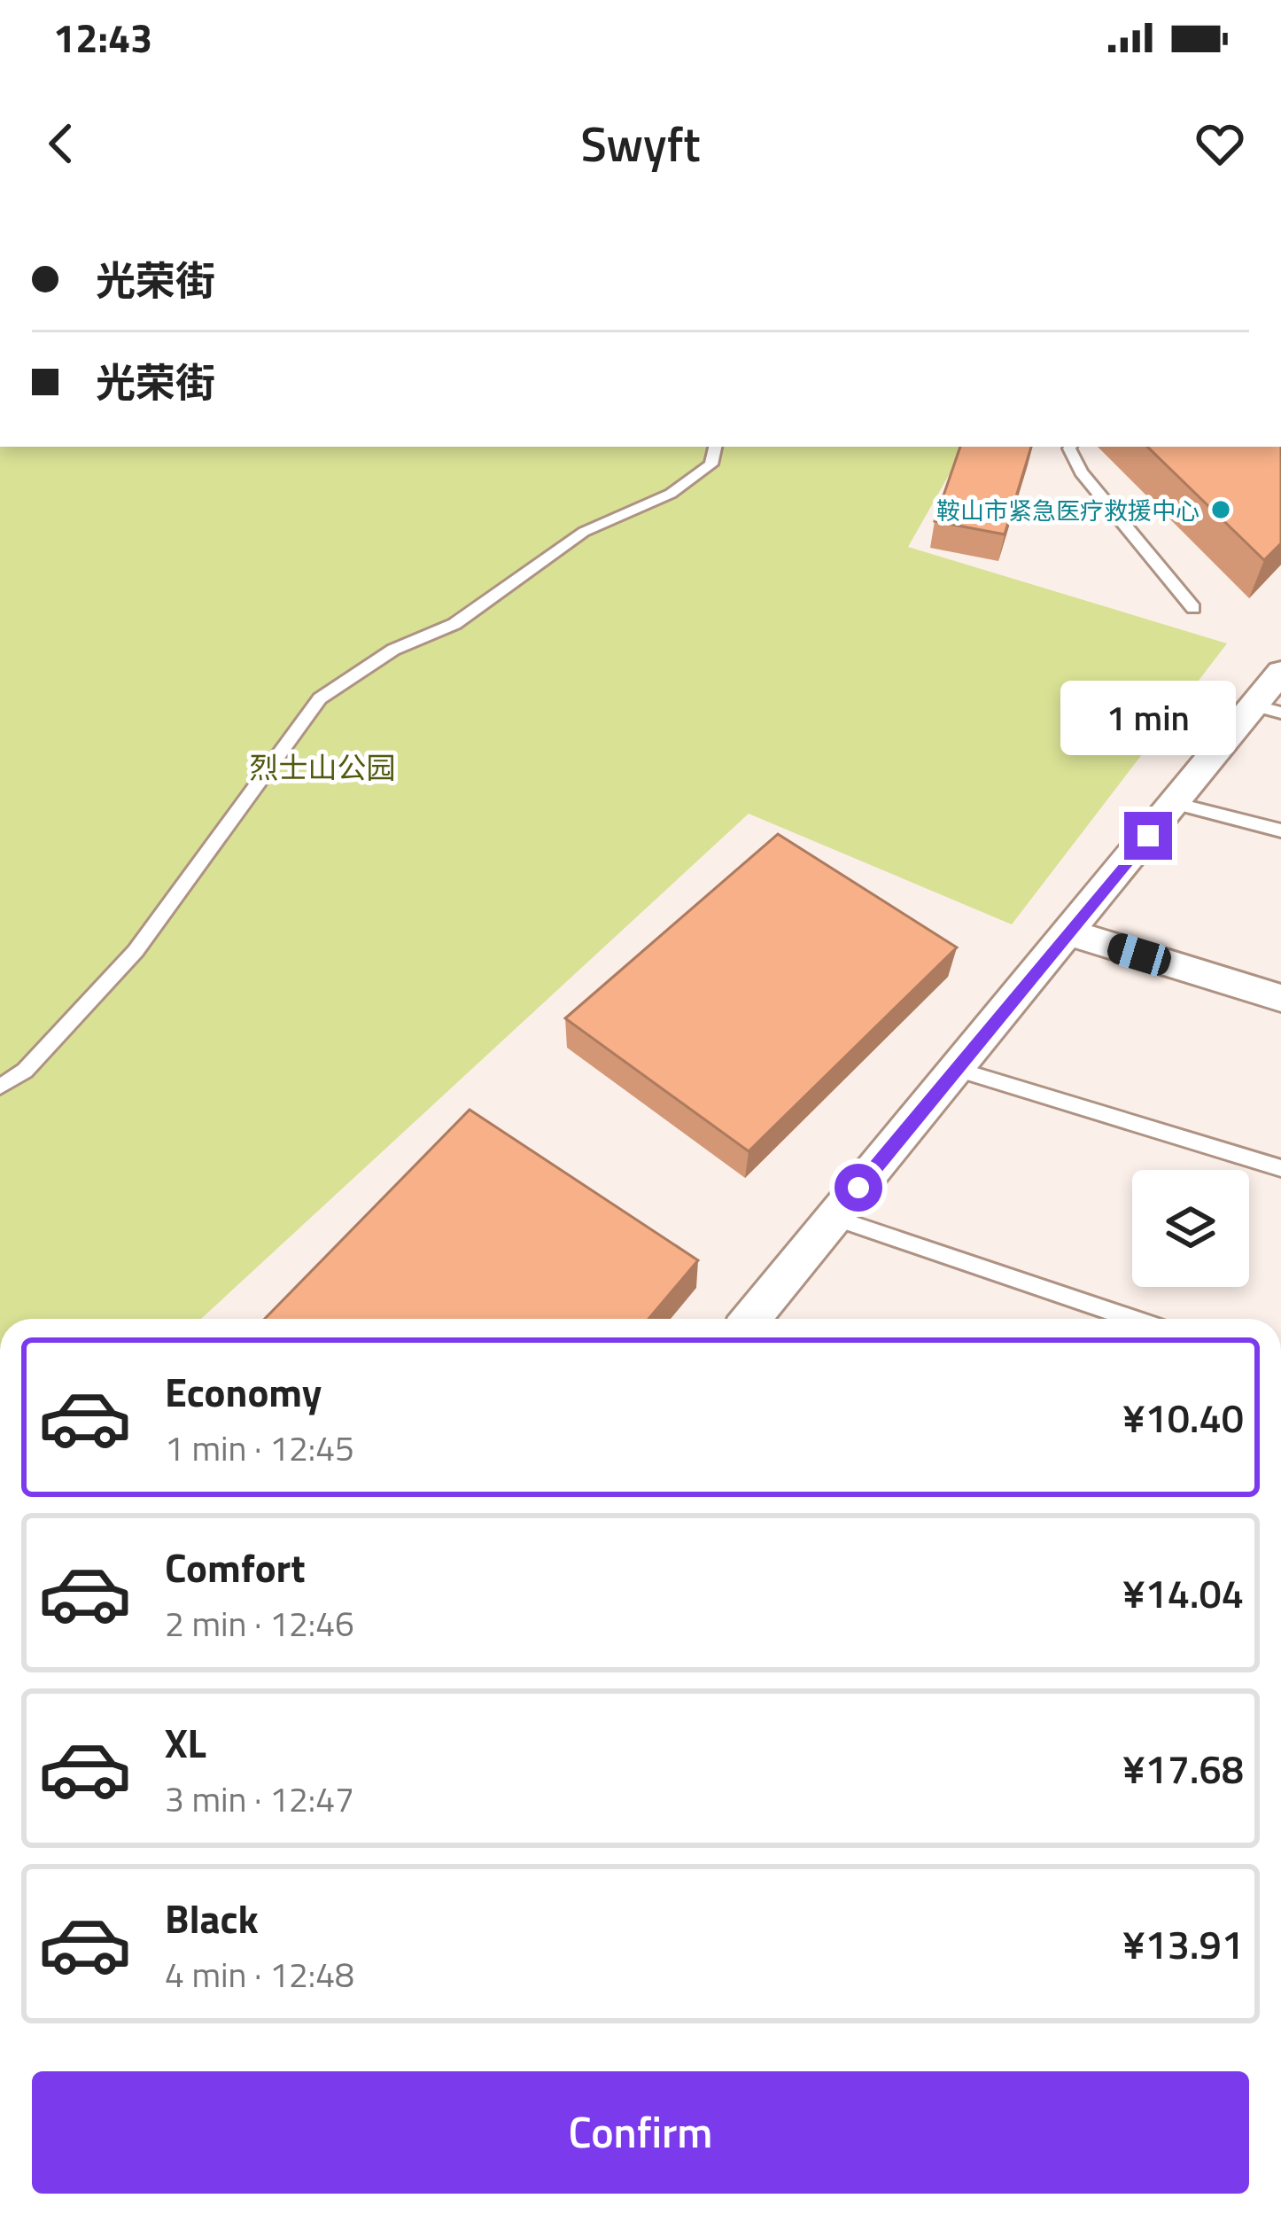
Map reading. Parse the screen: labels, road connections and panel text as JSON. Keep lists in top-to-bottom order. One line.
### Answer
{"parks":["烈士山公园"],"places":["鞍山市紧急医疗救援中心"],"page":{"status":"12:43","header":"Swyft","banner":["光荣街","光荣街"],"bubble":"1 min","list":[{"name":"Economy","note":"1 min · 12:45","value":"¥10.40"},{"name":"Comfort","note":"2 min · 12:46","value":"¥14.04"},{"name":"XL","note":"3 min · 12:47","value":"¥17.68"},{"name":"Black","note":"4 min · 12:48","value":"¥13.91"}],"buttons":"Confirm"}}
